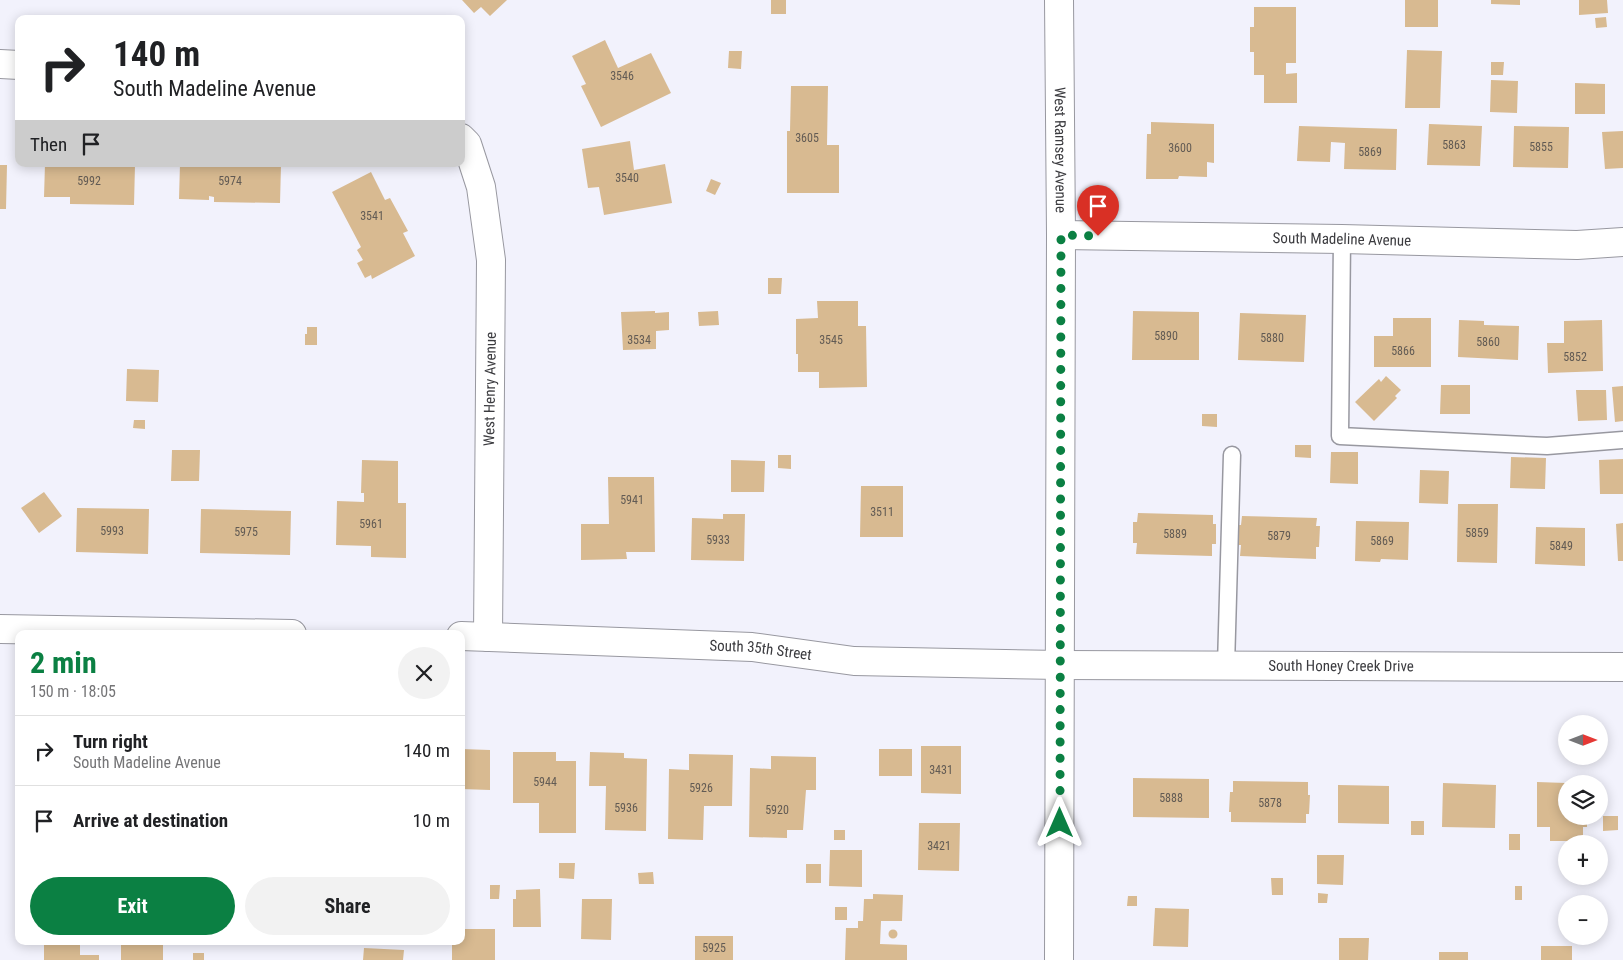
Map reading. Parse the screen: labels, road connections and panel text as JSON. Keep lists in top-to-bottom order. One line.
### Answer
{"streets":{"street":["West Ramsey Avenue","South Madeline Avenue","West Henry Avenue","South 35th Street","South Honey Creek Drive"]},"crossings":[["West Ramsey Avenue","South Madeline Avenue"],["West Ramsey Avenue","South 35th Street"],["West Ramsey Avenue","South Honey Creek Drive"],["West Henry Avenue","South 35th Street"],["South 35th Street","South Honey Creek Drive"]],"house_numbers":["3546","3605","5863","5855","3600","5869","3540","5992","5974","3541","5890","5880","3534","3545","5860","5866","5852","5941","3511","5961","5993","5975","5859","5889","5879","5933","5869","5849","3431","5944","5926","5888","5878","5936","5920","3421","5925"],"north":"right","page":{"turn":["140 m","South Madeline Avenue"],"then":"Then","heading":["2 min","150 m · 18:05"],"map_buttons":["+","−"],"list":[{"name":"Turn right","note":"South Madeline Avenue","value":"140 m"},{"name":"Arrive at destination","value":"10 m"}],"buttons":["Exit","Share"]}}
